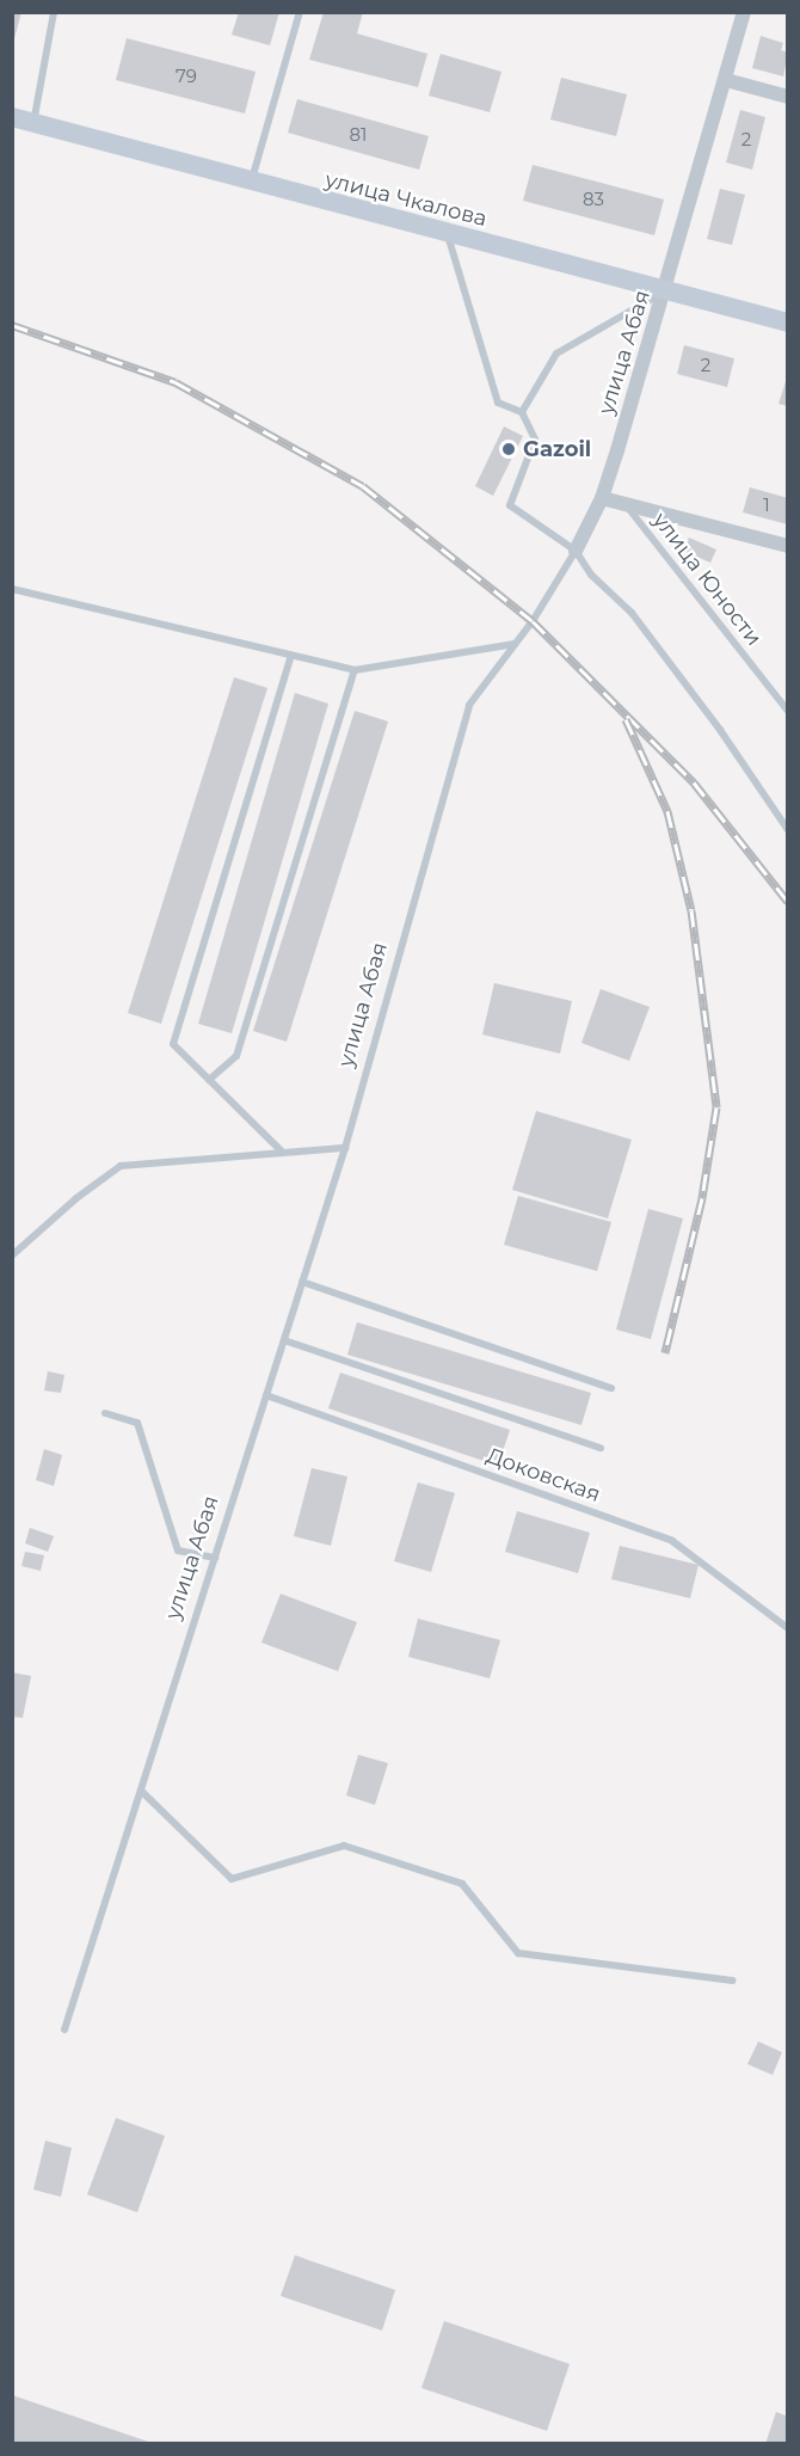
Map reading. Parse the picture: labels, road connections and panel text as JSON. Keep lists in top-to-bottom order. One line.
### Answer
{"streets":{"main road":["улица Чкалова"],"street":["улица Абая"],"lane":["улица Юности","Доковская"]},"crossings":[["улица Чкалова","улица Абая"],["улица Абая","Доковская"]],"places":["Gazoil"],"house_numbers":["79","81","2","83","2","1"]}
